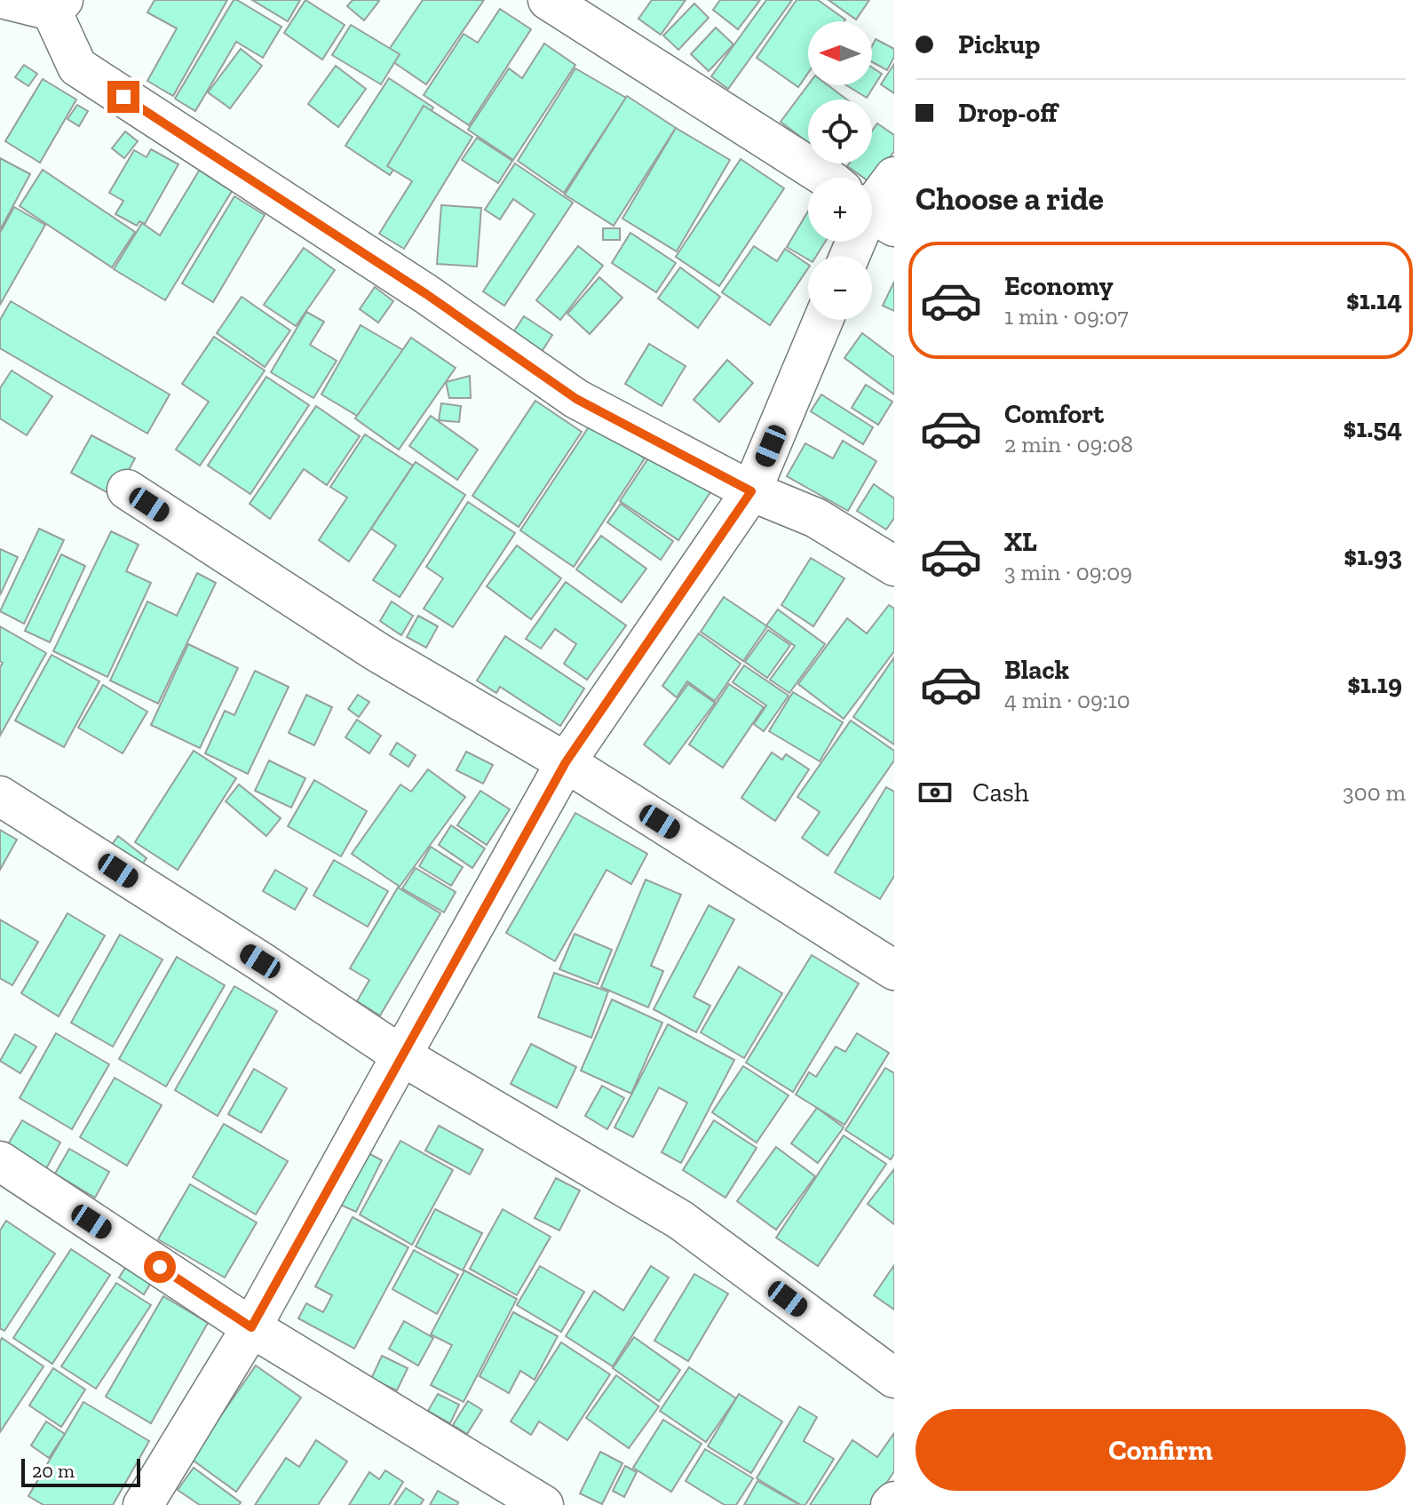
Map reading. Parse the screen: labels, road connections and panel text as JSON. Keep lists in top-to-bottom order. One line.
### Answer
{"scale_bar":"20 m","north":"left","page":{"banner":["Pickup","Drop-off"],"map_buttons":["+","−"],"heading":"Choose a ride","list":[{"name":"Economy","note":"1 min · 09:07","value":"$1.14"},{"name":"Comfort","note":"2 min · 09:08","value":"$1.54"},{"name":"XL","note":"3 min · 09:09","value":"$1.93"},{"name":"Black","note":"4 min · 09:10","value":"$1.19"}],"pay":["Cash","300 m"],"buttons":"Confirm","scale":"20 m"}}
